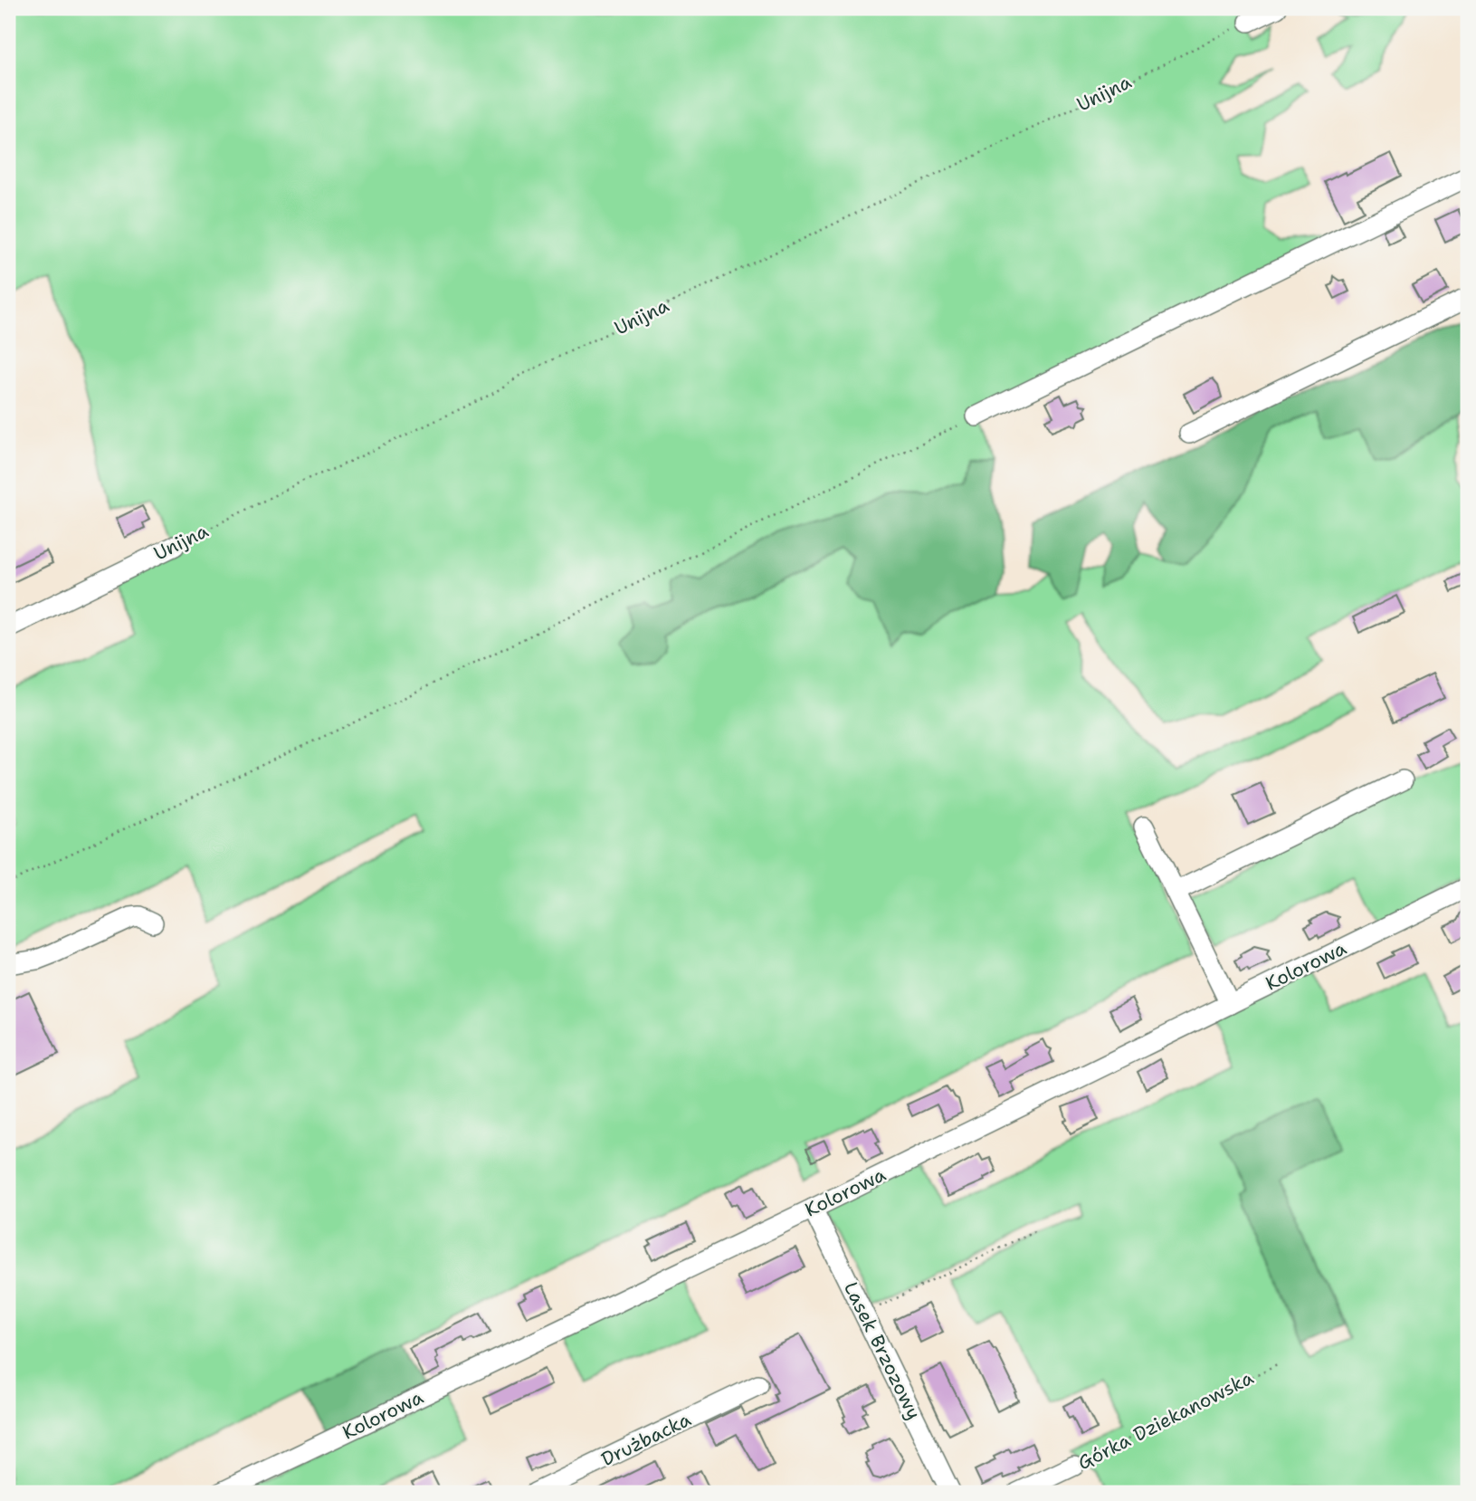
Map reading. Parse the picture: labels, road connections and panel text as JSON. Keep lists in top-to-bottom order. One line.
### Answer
{"streets":{"street":["Unijna","Kolorowa","Lasek Brzozowy","Górka Dziekanowska","Drużbacka"]},"crossings":[["Kolorowa","Lasek Brzozowy"]]}
